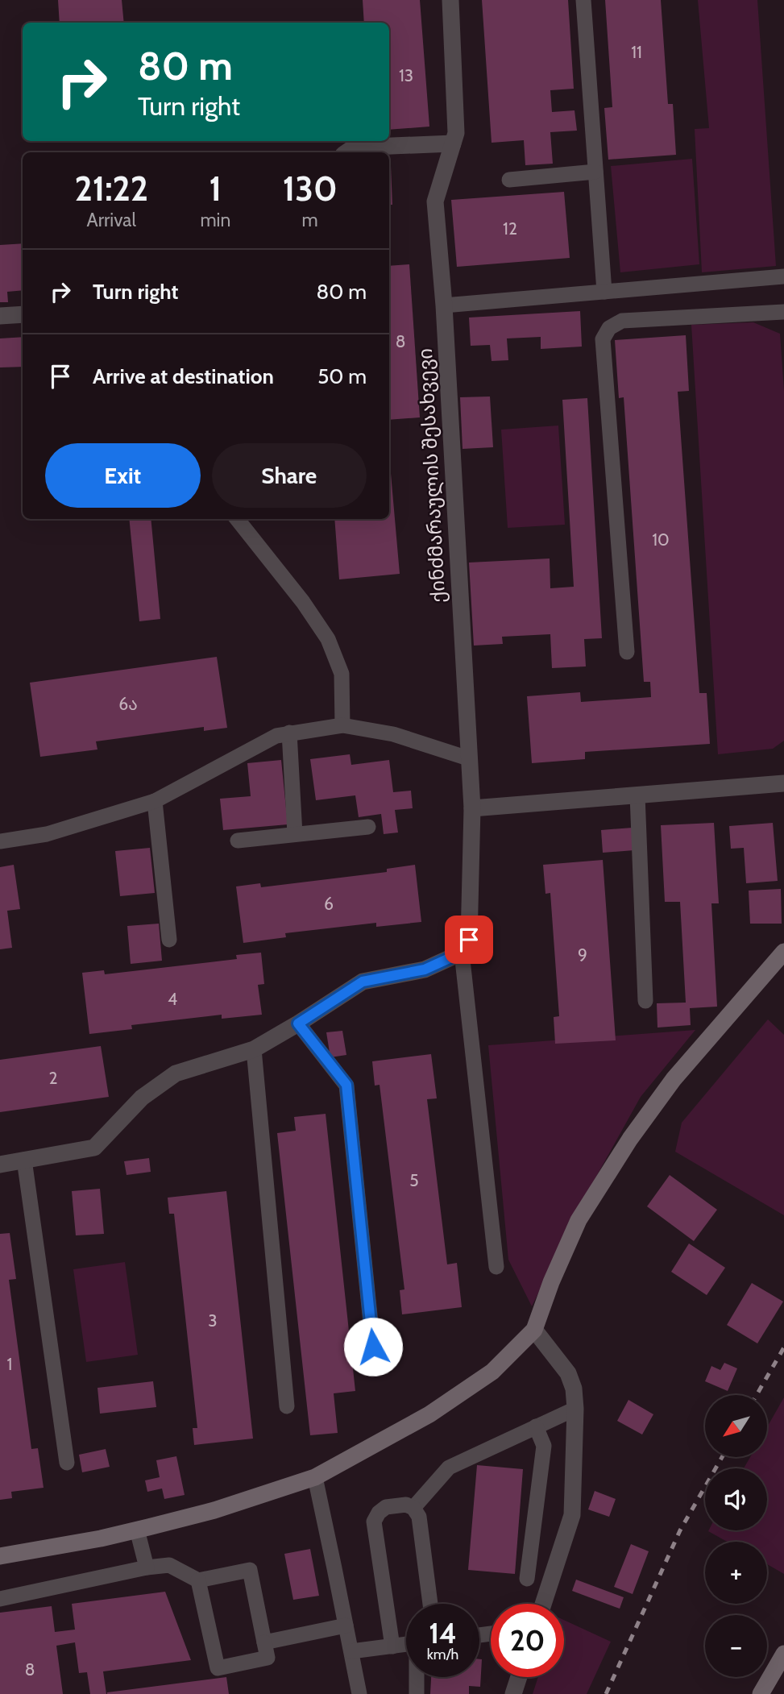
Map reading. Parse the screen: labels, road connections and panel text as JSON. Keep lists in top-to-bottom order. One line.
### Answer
{"streets":{"street":["ქინძმარაულის შესახვევი"]},"house_numbers":["11","13","12","8","10","6ა","6","9","4","2","5","3","1","8"],"north":"bottom left","page":{"turn":["80 m","Turn right"],"eta":["21:22","Arrival","1","min","130","m"],"list":[{"name":"Turn right","value":"80 m"},{"name":"Arrive at destination","value":"50 m"}],"buttons":["Exit","Share"],"map_buttons":["+","−"],"speed":"14 km/h","limit":"20"}}
